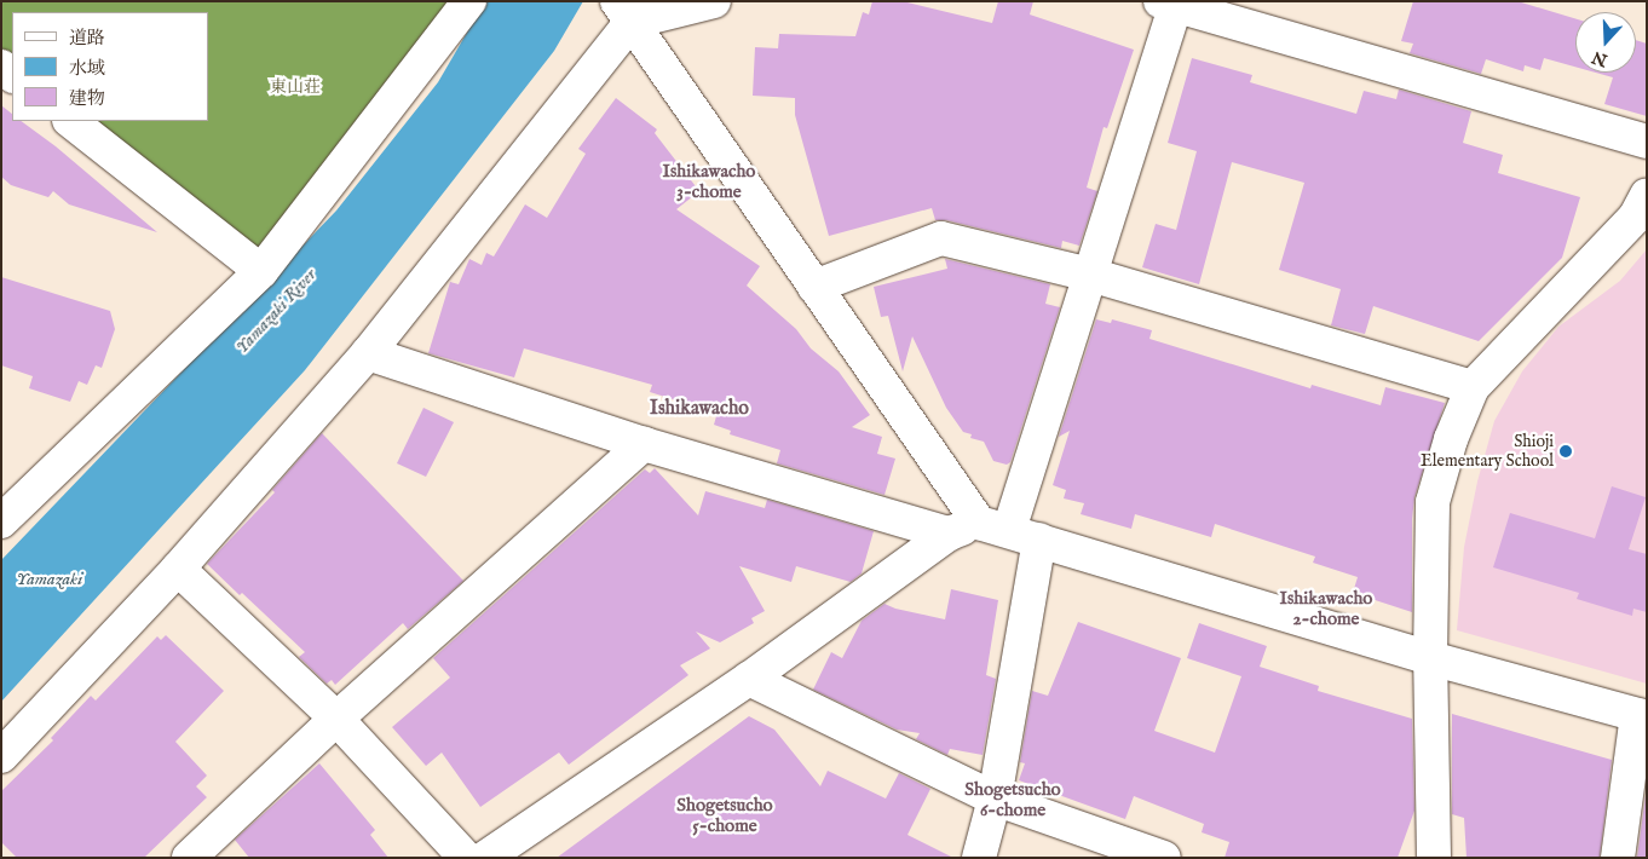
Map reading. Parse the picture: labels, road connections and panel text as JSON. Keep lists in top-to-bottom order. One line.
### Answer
{"districts":["Ishikawacho 3-chome","Ishikawacho","Ishikawacho 2-chome","Shogetsucho 6-chome","Shogetsucho 5-chome"],"water":["Yamazaki River","Yamazaki"],"parks":["東山荘"],"places":["Shioji Elementary School"],"legend":["道路","水域","建物"],"north":"bottom"}
